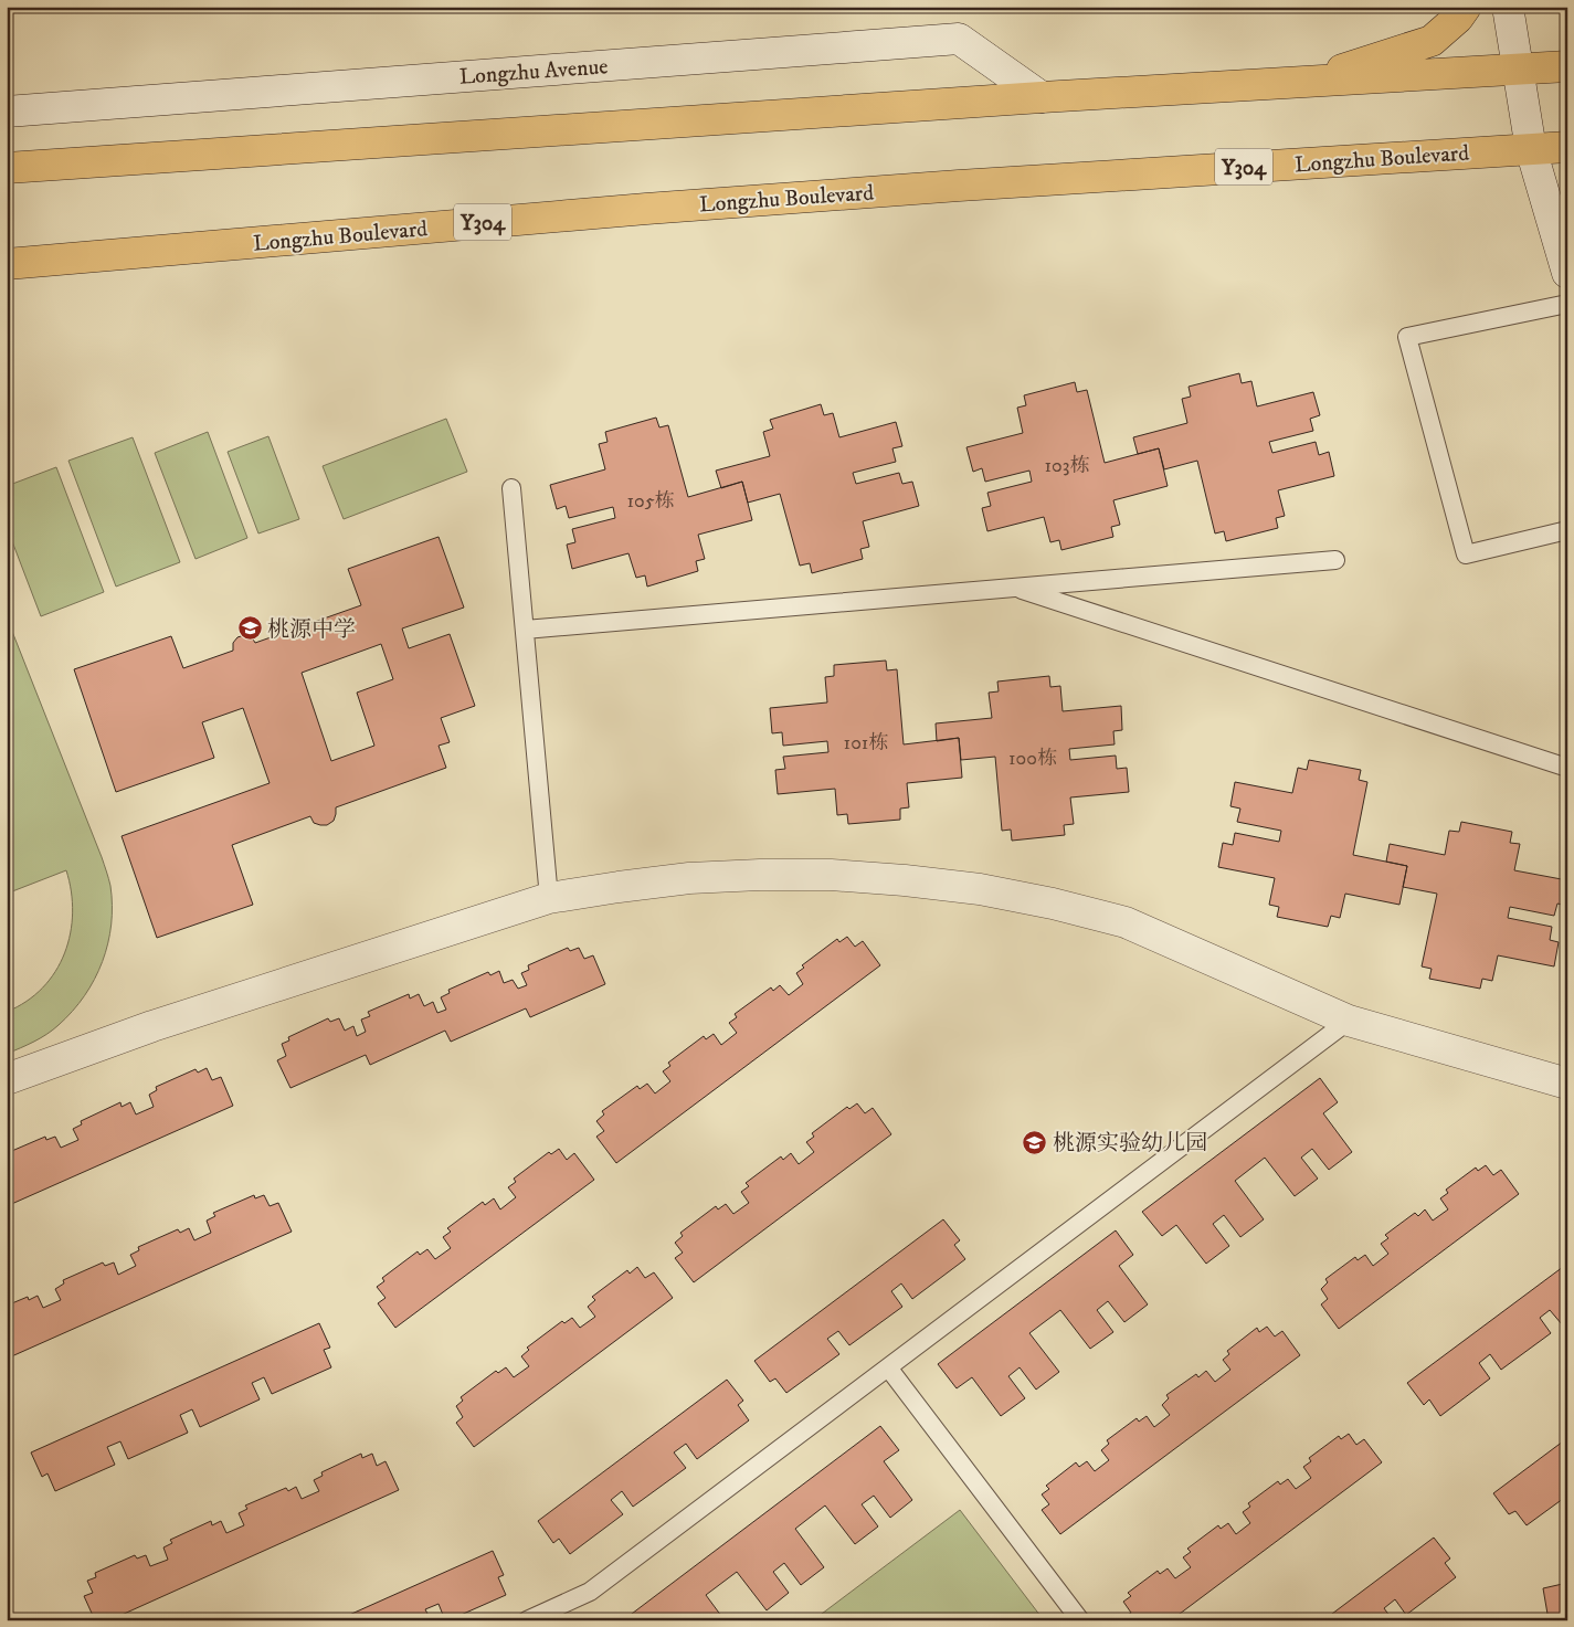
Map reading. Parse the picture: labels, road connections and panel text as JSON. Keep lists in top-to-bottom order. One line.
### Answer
{"streets":{"main road":["Longzhu Boulevard","Y304"],"street":["Longzhu Avenue"]},"places":{"school or university":["桃源中学","桃源实验幼儿园"]},"house_numbers":["103栋","105栋","101栋","100栋"]}
